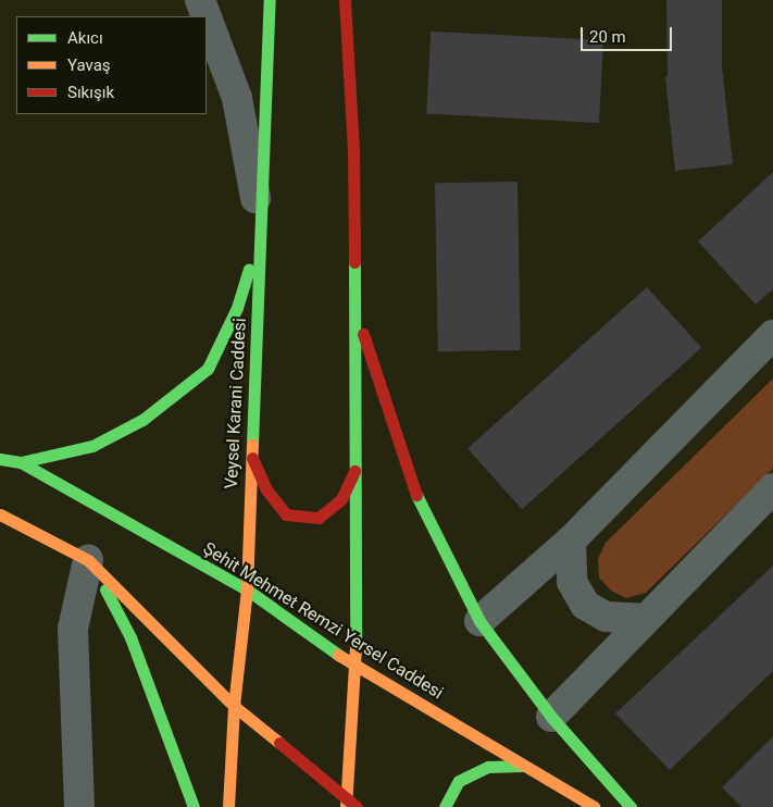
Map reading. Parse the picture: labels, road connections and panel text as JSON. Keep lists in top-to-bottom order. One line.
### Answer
{"streets":{"main road":["Veysel Karani Caddesi","Şehit Mehmet Remzi Yersel Caddesi"]},"crossings":[["Veysel Karani Caddesi","Şehit Mehmet Remzi Yersel Caddesi"]],"legend":["Akıcı","Yavaş","Sıkışık"],"scale_bar":"20 m"}
